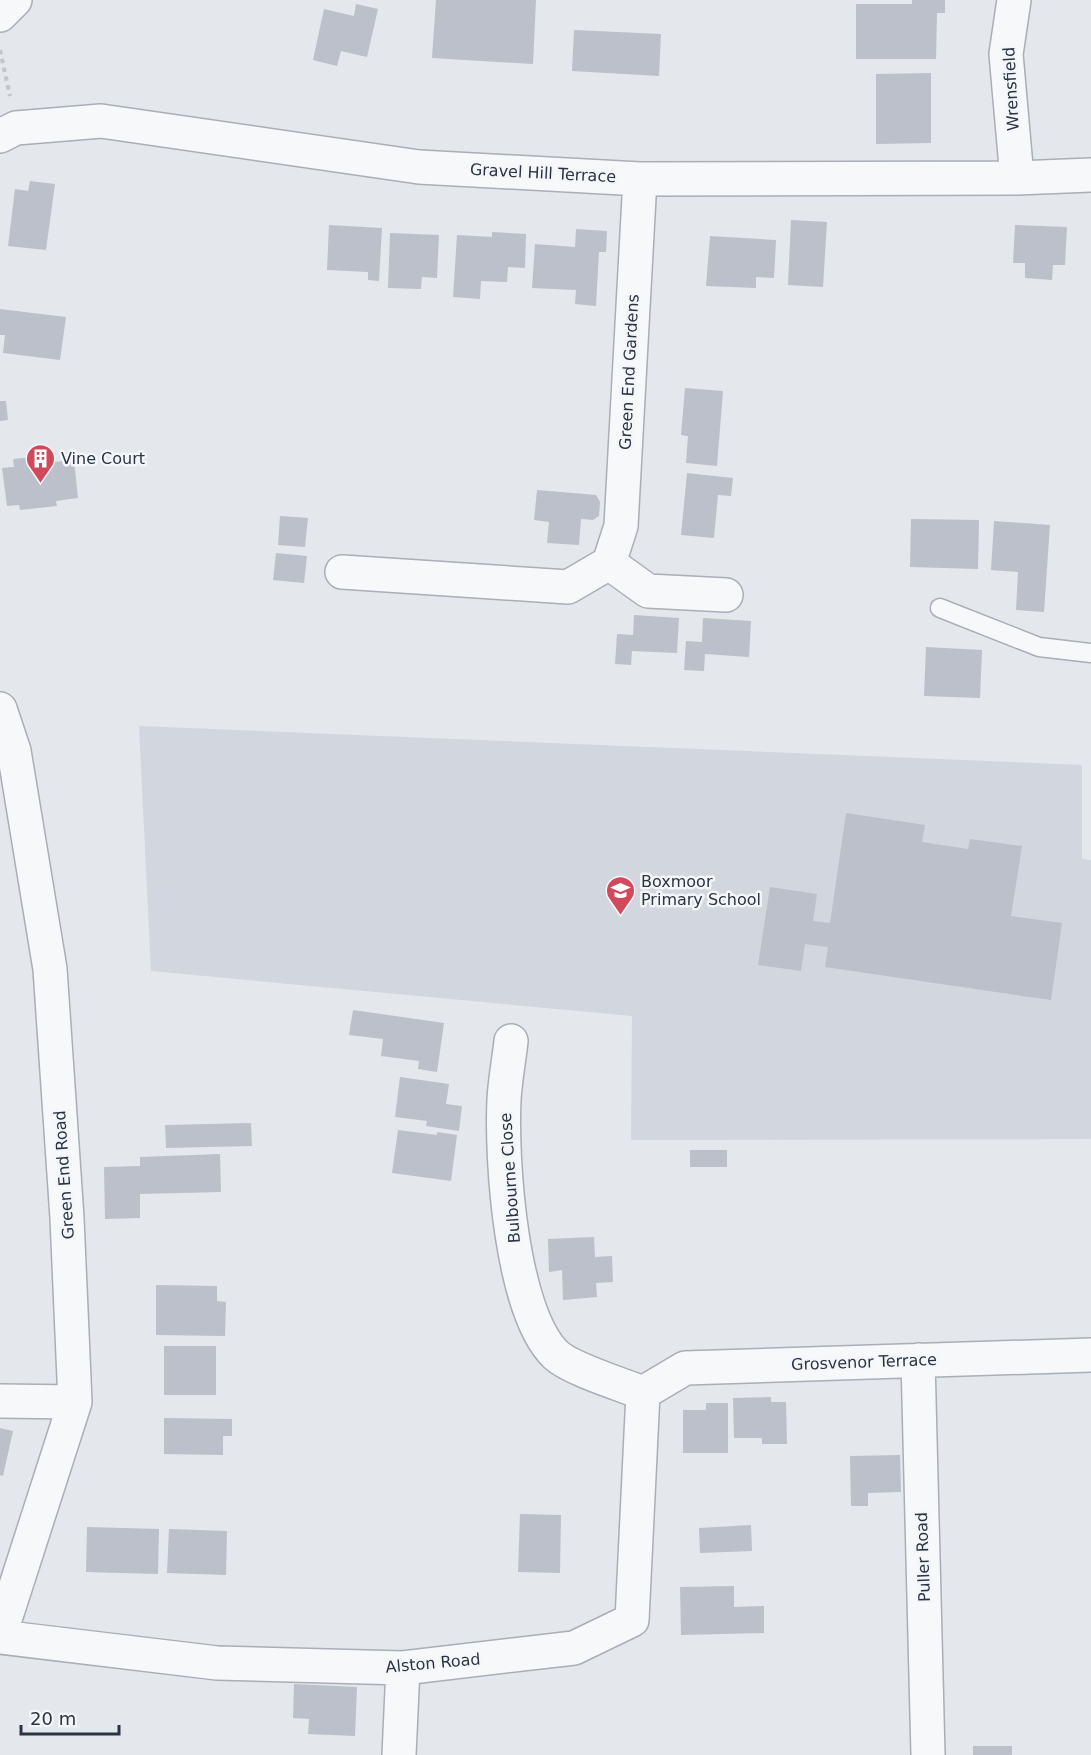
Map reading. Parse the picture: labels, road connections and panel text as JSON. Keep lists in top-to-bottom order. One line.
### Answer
{"streets":{"street":["Wrensfield","Gravel Hill Terrace","Green End Gardens","Green End Road","Bulbourne Close","Grosvenor Terrace","Puller Road","Alston Road"]},"crossings":[["Wrensfield","Gravel Hill Terrace"],["Gravel Hill Terrace","Green End Gardens"],["Green End Road","Alston Road"],["Bulbourne Close","Grosvenor Terrace"],["Bulbourne Close","Alston Road"],["Grosvenor Terrace","Puller Road"],["Grosvenor Terrace","Alston Road"]],"places":{"building":["Vine Court"],"school or university":["Boxmoor Primary School"]},"scale_bar":"20 m"}
